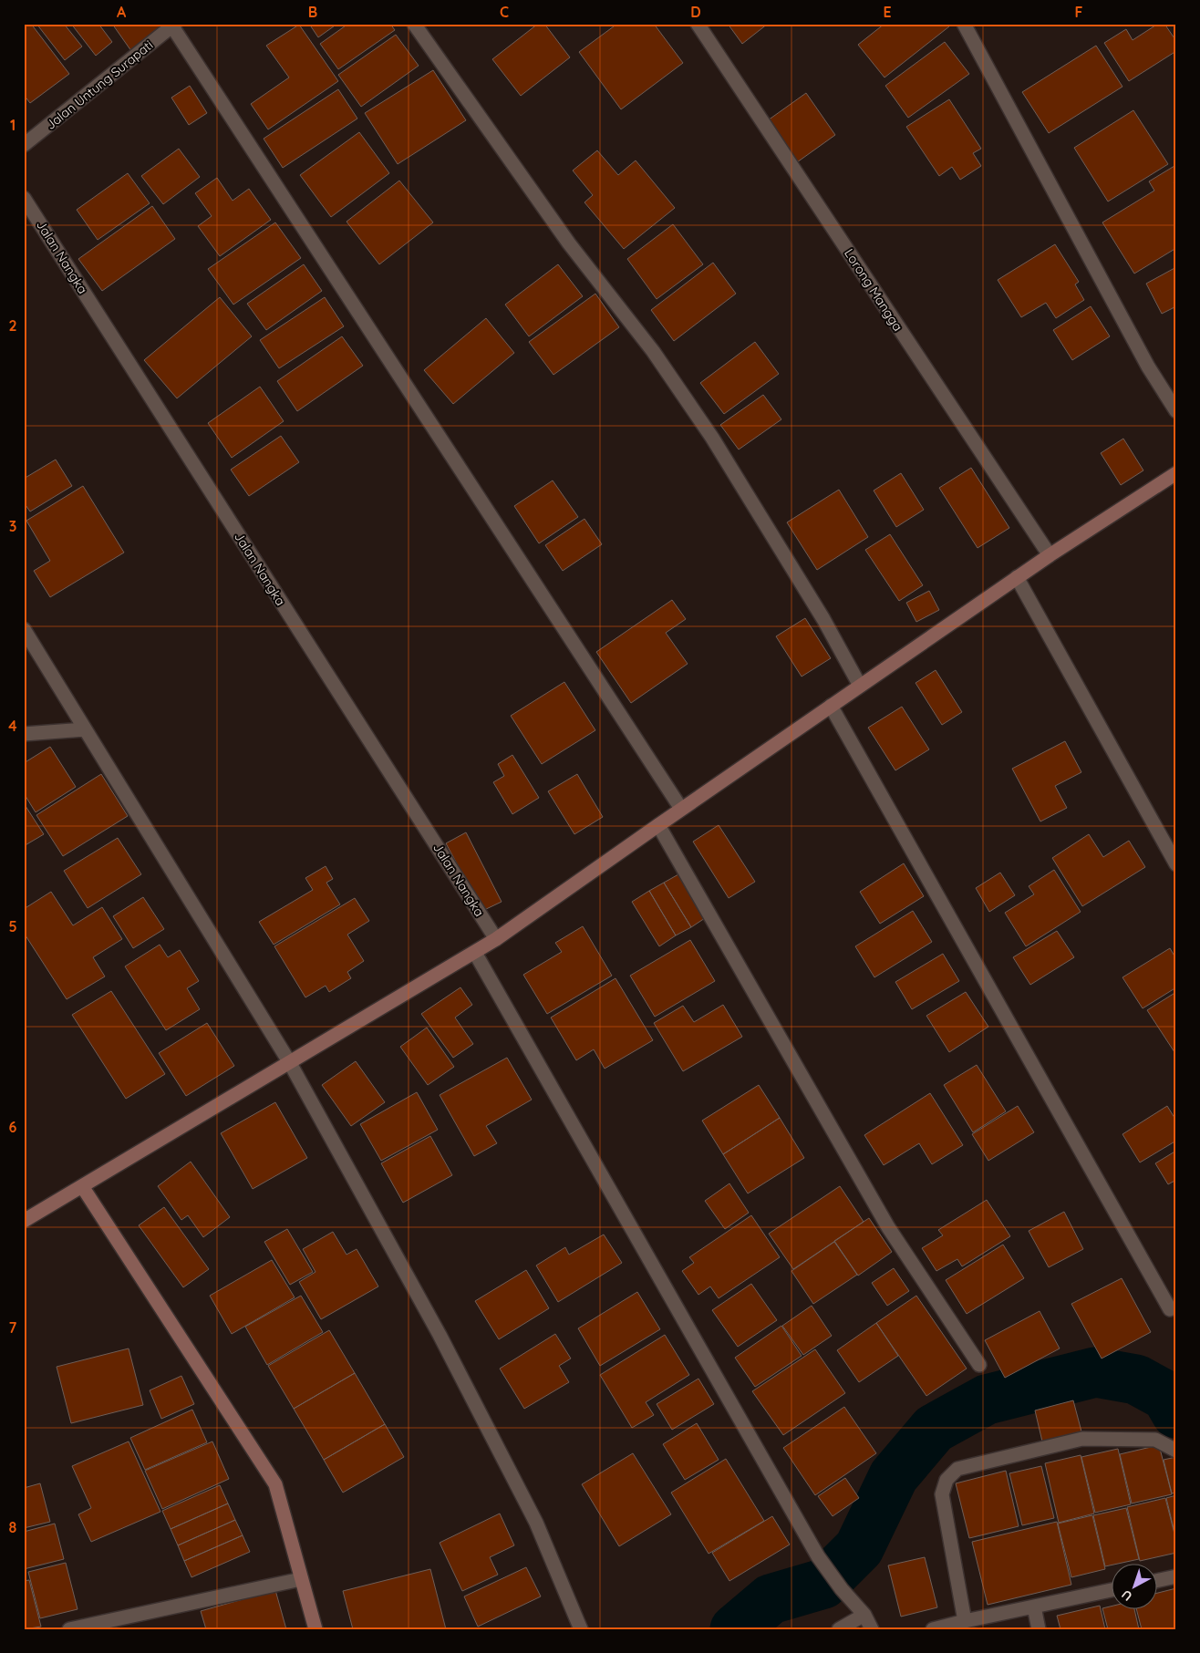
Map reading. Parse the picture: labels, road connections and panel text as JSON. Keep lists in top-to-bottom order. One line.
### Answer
{"streets":{"street":["Jalan Untung Surapati","Jalan Nangka","Lorong Mangga"]},"north":"bottom left","grid":{"columns":["A","B","C","D","E","F"],"rows":["1","2","3","4","5","6","7","8"]}}
